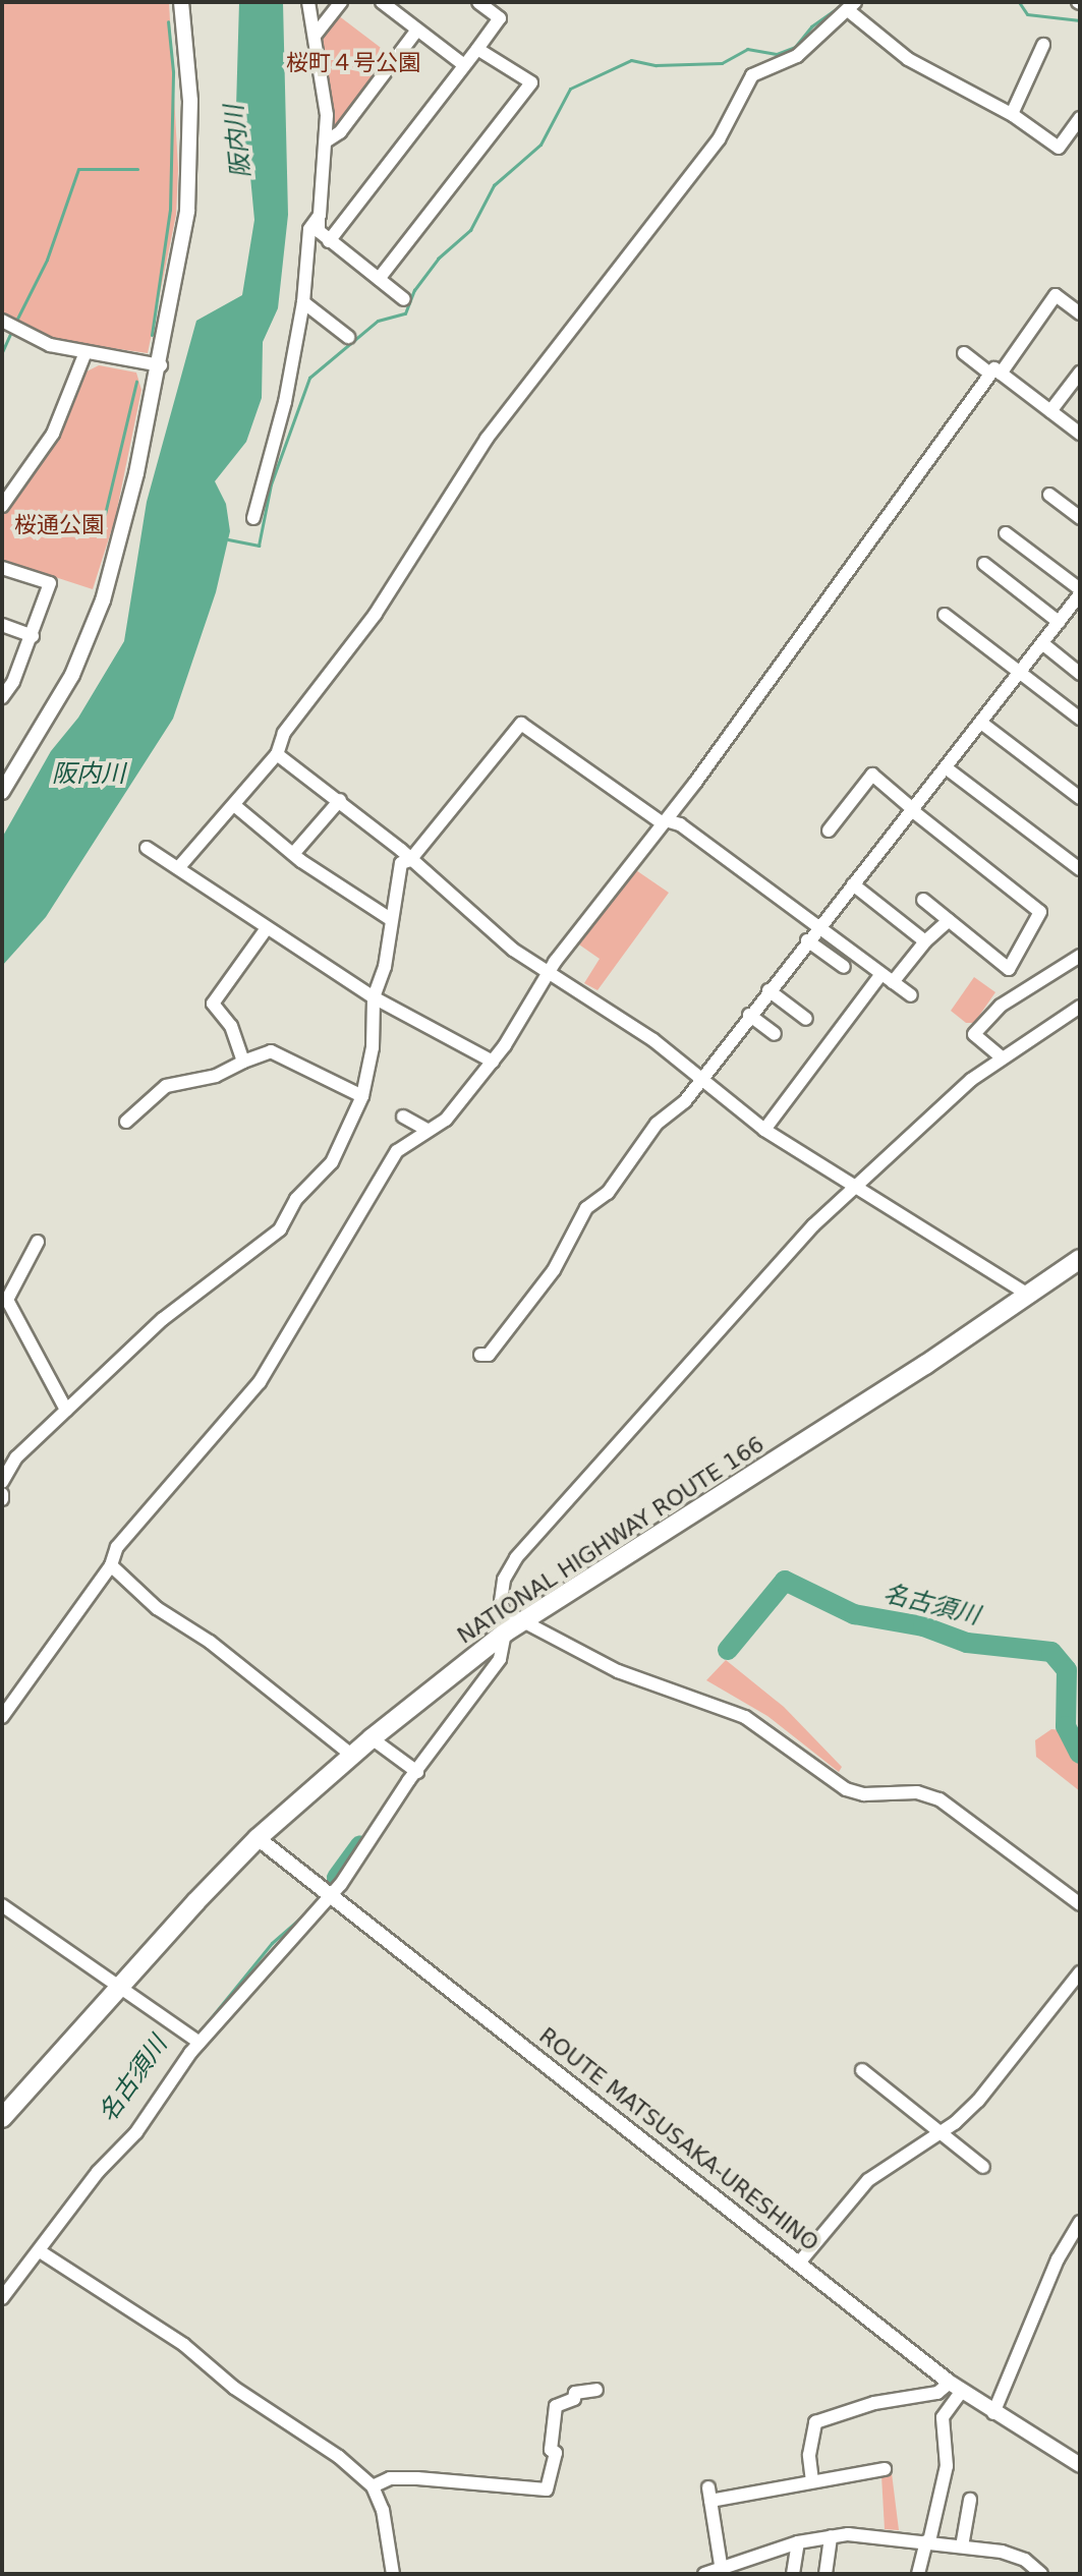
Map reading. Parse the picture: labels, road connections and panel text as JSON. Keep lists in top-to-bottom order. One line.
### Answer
{"streets":{"highway":["NATIONAL HIGHWAY ROUTE 166"],"main road":["ROUTE MATSUSAKA-URESHINO"]},"crossings":[["NATIONAL HIGHWAY ROUTE 166","ROUTE MATSUSAKA-URESHINO"]],"water":["阪内川","名古須川"],"parks":["桜町４号公園","桜通公園"]}
